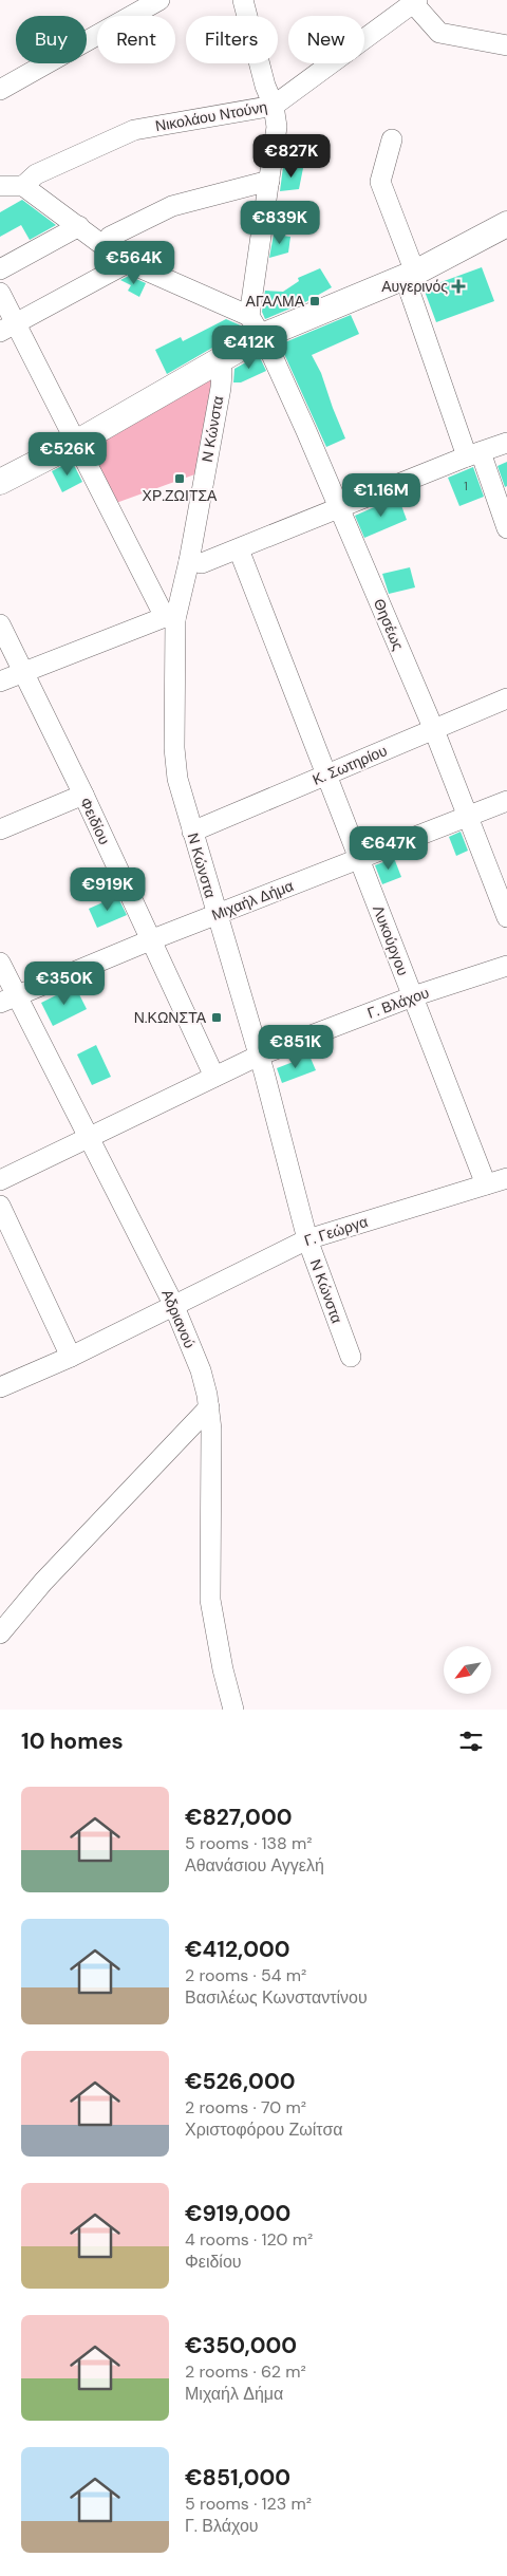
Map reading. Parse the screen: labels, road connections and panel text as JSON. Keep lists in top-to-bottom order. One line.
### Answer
{"streets":{"street":["Νικολάου Ντούνη","Ν Κώνστα","Θησέως","Κ. Σωτηρίου","Φειδίου","Μιχαήλ Δήμα","Λυκούργου","Γ. Βλάχου","Γ. Γεώργα","Αδριανού"]},"crossings":[["Ν Κώνστα","Κ. Σωτηρίου"],["Ν Κώνστα","Μιχαήλ Δήμα"],["Ν Κώνστα","Γ. Βλάχου"],["Ν Κώνστα","Γ. Γεώργα"],["Θησέως","Κ. Σωτηρίου"],["Θησέως","Μιχαήλ Δήμα"],["Κ. Σωτηρίου","Λυκούργου"],["Φειδίου","Μιχαήλ Δήμα"],["Φειδίου","Γ. Βλάχου"],["Μιχαήλ Δήμα","Λυκούργου"],["Μιχαήλ Δήμα","Αδριανού"],["Λυκούργου","Γ. Βλάχου"],["Λυκούργου","Γ. Γεώργα"],["Γ. Βλάχου","Αδριανού"],["Γ. Γεώργα","Αδριανού"]],"places":{"health":["Αυγερινός"],"transit":["ΑΓΑΛΜΑ","ΧΡ.ΖΩΙΤΣΑ","Ν.ΚΩΝΣΤΑ"]},"house_numbers":["1"],"north":"bottom left","page":{"chip":["Buy","Rent","Filters","New"],"price":["€827K","€839K","€564K","€412K","€526K","€1.16M","€647K","€919K","€350K","€851K"],"heading":"10 homes","list":[{"name":"€827,000","note":"5 rooms · 138 m² · Αθανάσιου Αγγελή"},{"name":"€412,000","note":"2 rooms · 54 m² · Βασιλέως Κωνσταντίνου"},{"name":"€526,000","note":"2 rooms · 70 m² · Χριστοφόρου Ζωίτσα"},{"name":"€919,000","note":"4 rooms · 120 m² · Φειδίου"},{"name":"€350,000","note":"2 rooms · 62 m² · Μιχαήλ Δήμα"},{"name":"€851,000","note":"5 rooms · 123 m² · Γ. Βλάχου"}]}}
